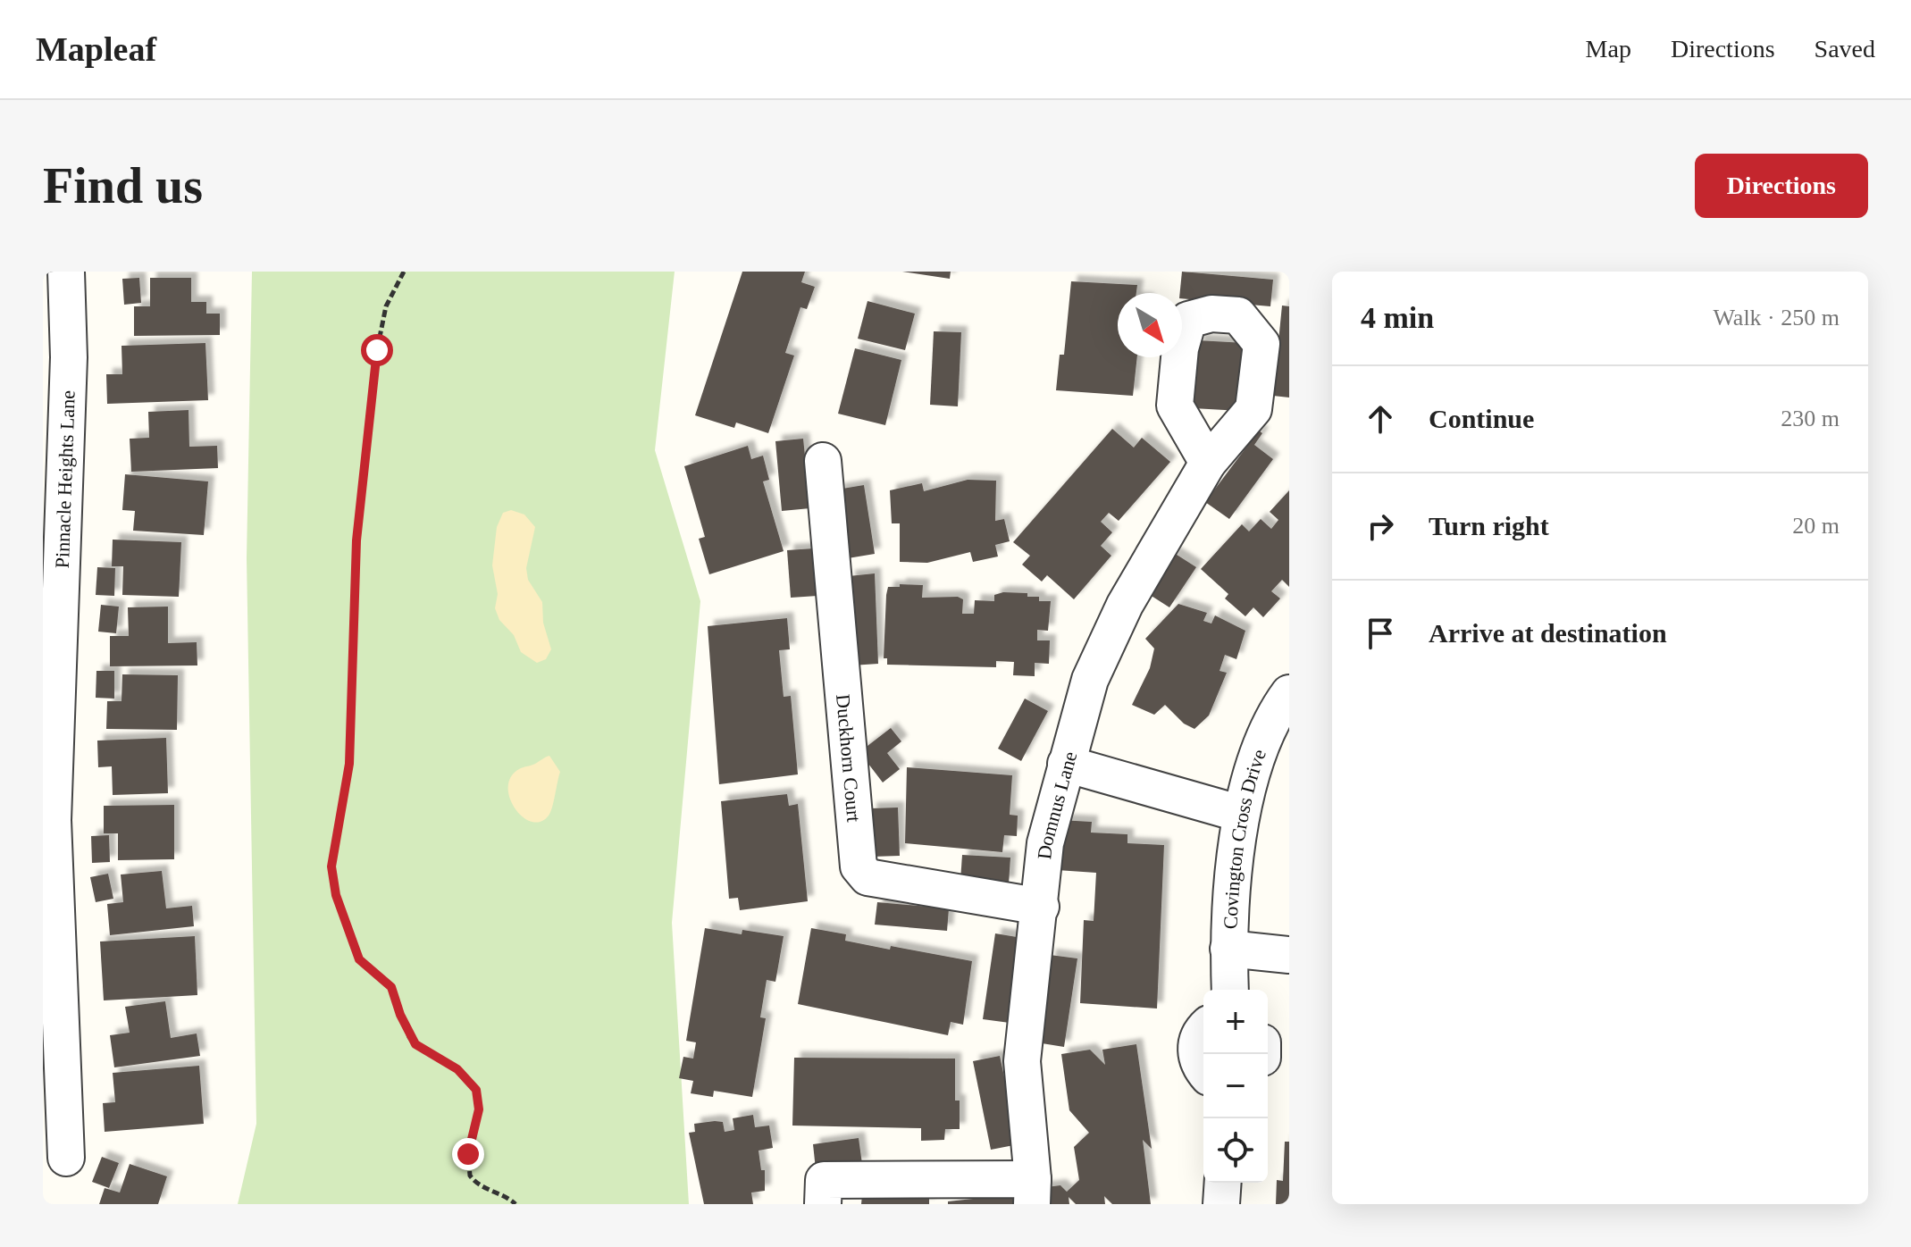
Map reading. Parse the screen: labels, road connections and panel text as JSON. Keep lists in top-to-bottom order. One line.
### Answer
{"streets":{"street":["Pinnacle Heights Lane","Duckhorn Court","Domnus Lane","Covington Cross Drive"]},"crossings":[["Duckhorn Court","Domnus Lane"]],"north":"bottom right","page":{"header":"Mapleaf","nav":["Map","Directions","Saved"],"buttons":"Directions","title":"Find us","heading":["4 min","Walk · 250 m"],"list":[["Continue","230 m"],["Turn right","20 m"],"Arrive at destination"],"map_buttons":["+","−"]}}
